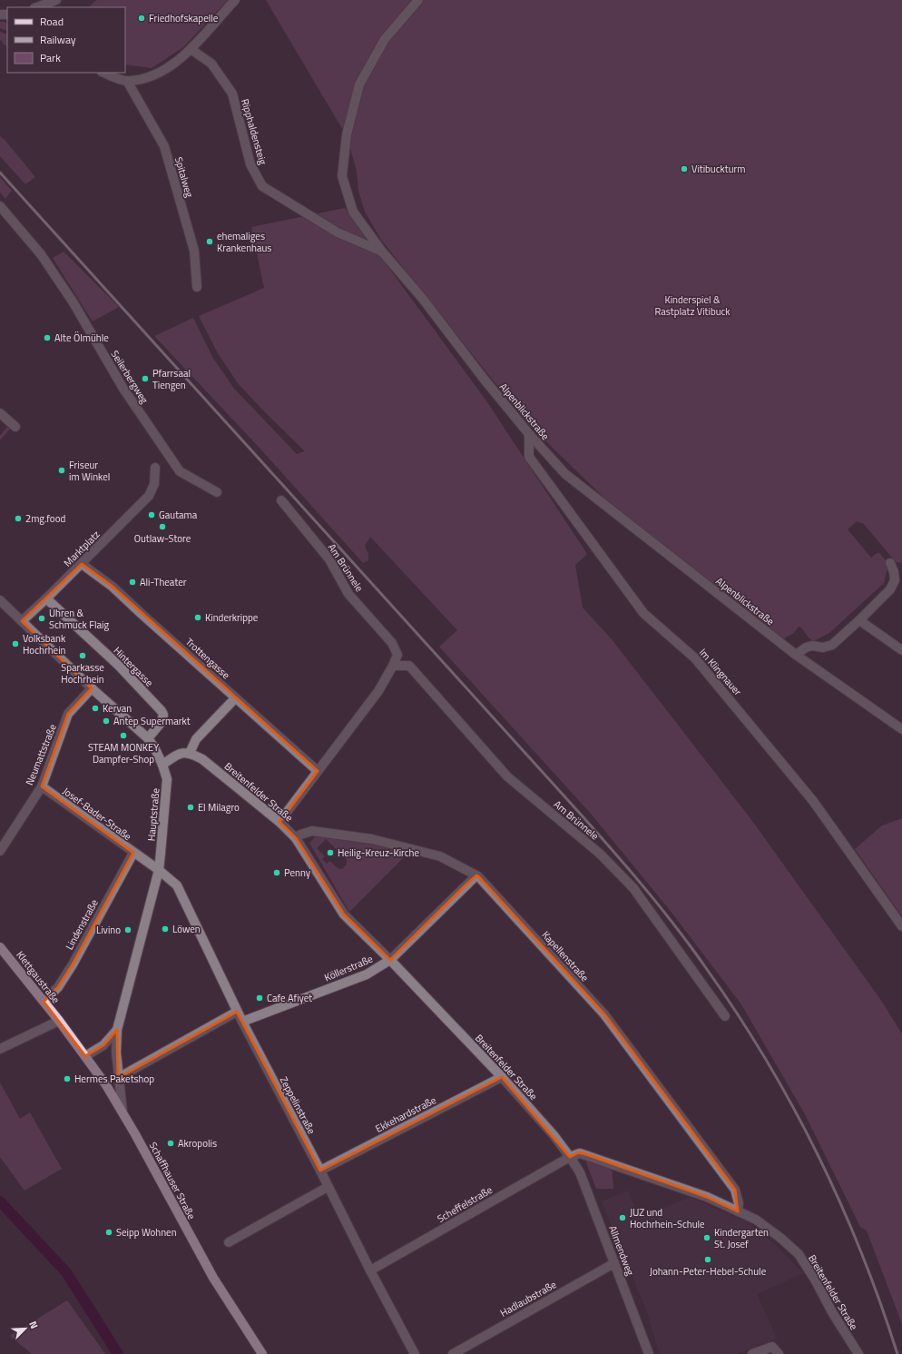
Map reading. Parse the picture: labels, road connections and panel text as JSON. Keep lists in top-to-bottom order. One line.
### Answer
{"streets":{"main road":["Klettgaustraße","Schaffhauser Straße"],"street":["Ripphaldensteig","Spitalweg","Seilerbergweg","Alpenblickstraße","Marktplatz","Am Brünnele","Trottengasse","Hintergasse","Im Klingnauer","Neumattstraße","Breitenfelder Straße","Josef-Bader-Straße","Hauptstraße","Lindenstraße","Kapellenstraße","Köllerstraße","Zeppelinstraße","Ekkehardstraße","Scheffelstraße","Allmendweg","Hadlaubstraße"]},"crossings":[["Ripphaldensteig","Alpenblickstraße"],["Alpenblickstraße","Im Klingnauer"],["Marktplatz","Trottengasse"],["Marktplatz","Hintergasse"],["Marktplatz","Hauptstraße"],["Am Brünnele","Trottengasse"],["Am Brünnele","Breitenfelder Straße"],["Hintergasse","Hauptstraße"],["Neumattstraße","Josef-Bader-Straße"],["Neumattstraße","Hauptstraße"],["Breitenfelder Straße","Kapellenstraße"],["Breitenfelder Straße","Köllerstraße"],["Breitenfelder Straße","Ekkehardstraße"],["Breitenfelder Straße","Scheffelstraße"],["Breitenfelder Straße","Allmendweg"],["Josef-Bader-Straße","Hauptstraße"],["Josef-Bader-Straße","Lindenstraße"],["Josef-Bader-Straße","Zeppelinstraße"],["Hauptstraße","Zeppelinstraße"],["Hauptstraße","Schaffhauser Straße"],["Lindenstraße","Klettgaustraße"],["Kapellenstraße","Köllerstraße"],["Köllerstraße","Zeppelinstraße"],["Klettgaustraße","Schaffhauser Straße"],["Zeppelinstraße","Ekkehardstraße"],["Zeppelinstraße","Scheffelstraße"],["Scheffelstraße","Allmendweg"],["Allmendweg","Hadlaubstraße"]],"parks":["Kinderspiel & Rastplatz Vitibuck"],"places":["Friedhofskapelle","Vitibuckturm","ehemaliges Krankenhaus","Alte Ölmühle","Pfarrsaal Tiengen","Friseur im Winkel","Gautama","2mg.food","Outlaw-Store","Ali-Theater","Kinderkrippe","Uhren & Schmuck Flaig","Volksbank Hochrhein","Sparkasse Hochrhein","Kervan","Antep Supermarkt","STEAM MONKEY Dampfer-Shop","El Milagro","Heilig-Kreuz-Kirche","Penny","Löwen","Livino","Cafe Afiyet","Hermes Paketshop","Akropolis","JUZ und Hochrhein-Schule","Seipp Wohnen","Kindergarten St. Josef","Johann-Peter-Hebel-Schule"],"legend":["Road","Railway","Park"],"north":"top right"}
